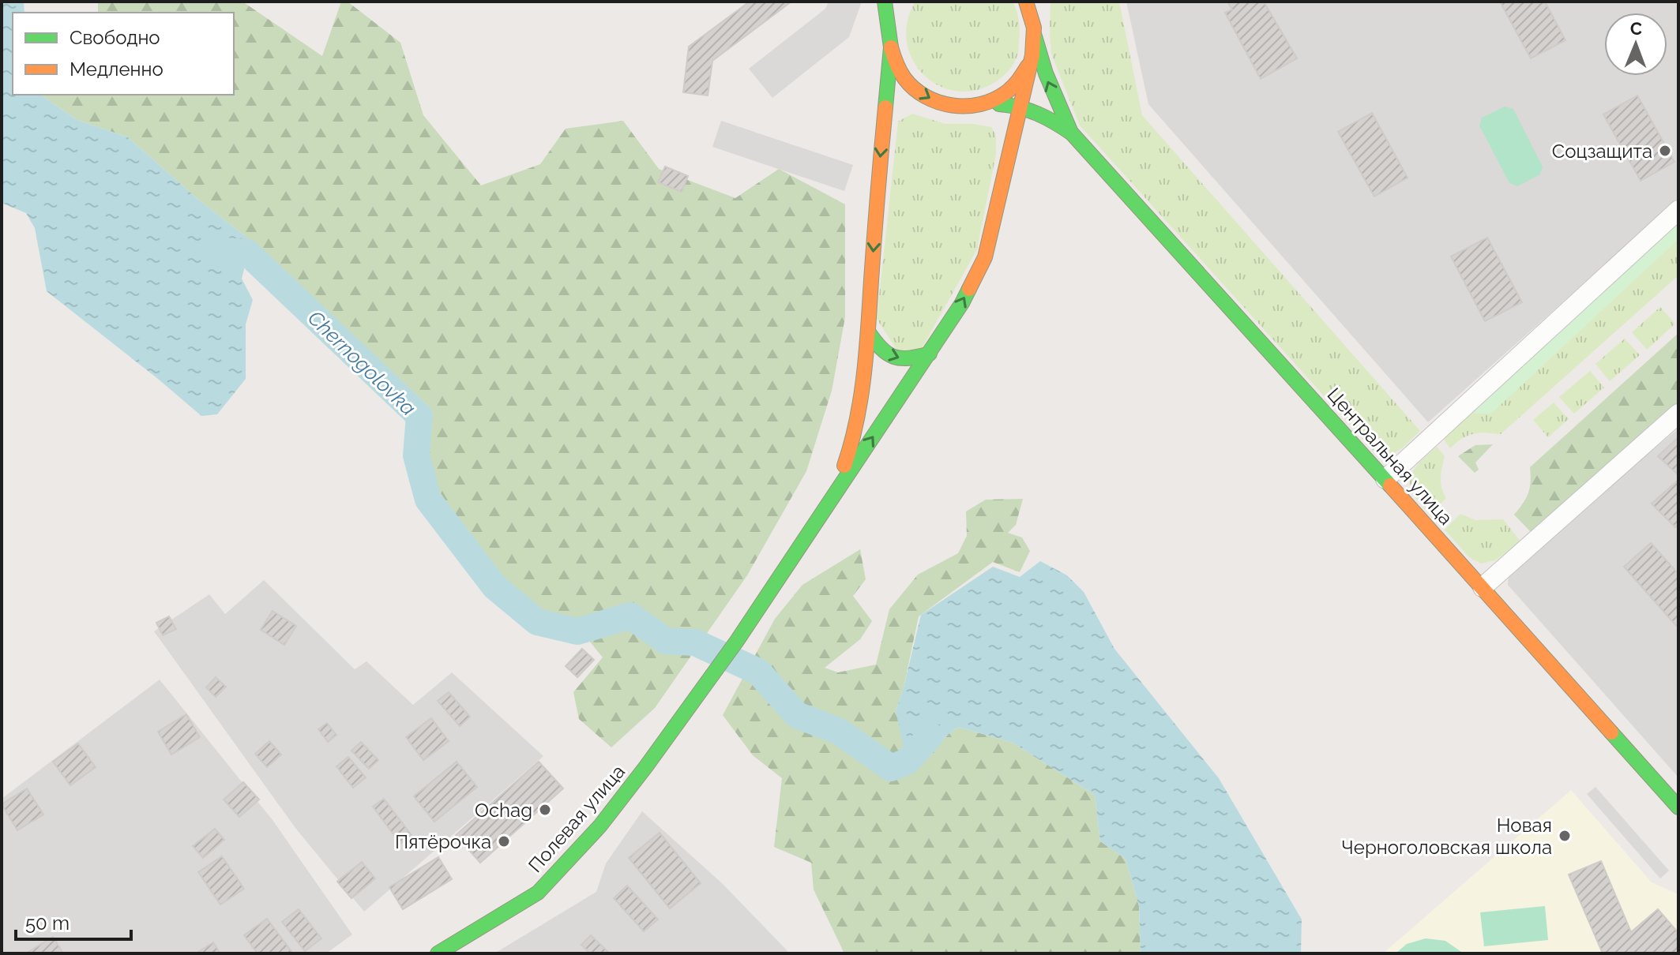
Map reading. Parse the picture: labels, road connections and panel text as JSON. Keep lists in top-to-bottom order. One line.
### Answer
{"streets":{"main road":["Центральная улица","Полевая улица"]},"water":["Chernogolovka"],"places":["Соцзащита","Ochag","Новая Черноголовская школа","Пятёрочка"],"legend":["Свободно","Медленно"],"scale_bar":"50 m","north":"top"}
